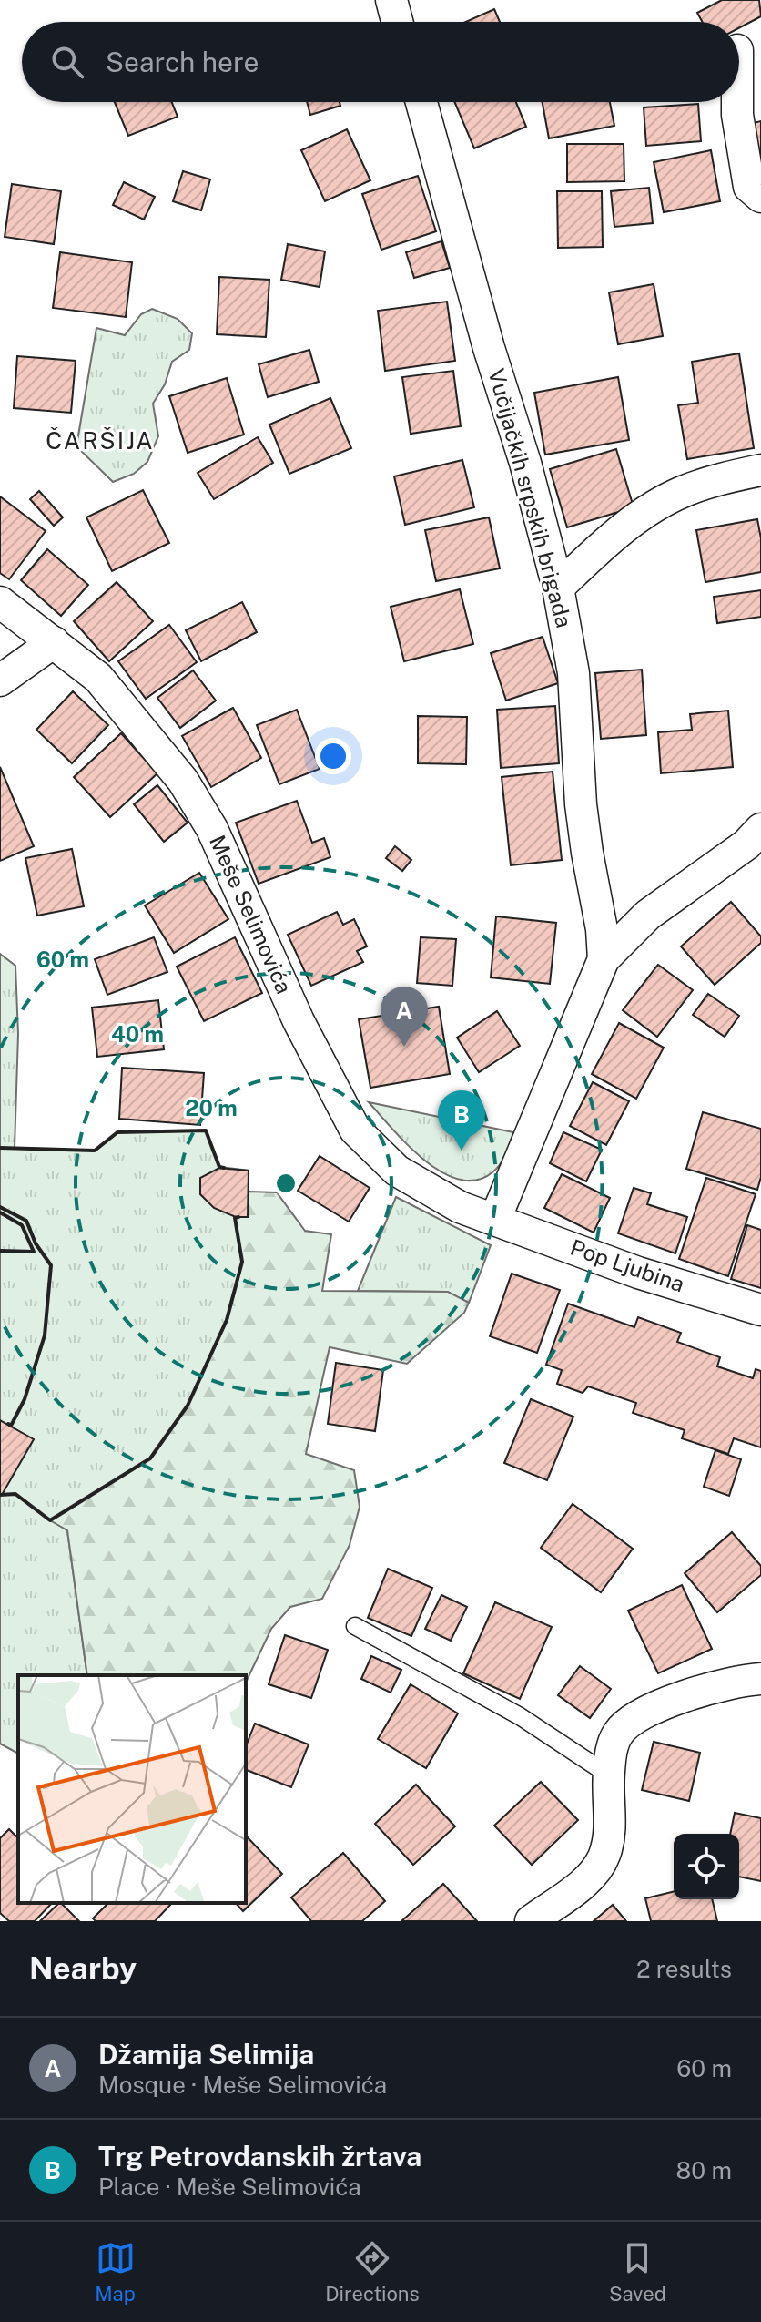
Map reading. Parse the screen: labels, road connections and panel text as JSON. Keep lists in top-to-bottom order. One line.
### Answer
{"streets":{"street":["Vučijačkih srpskih brigada","Meše Selimovića","Pop Ljubina"]},"crossings":[["Meše Selimovića","Pop Ljubina"]],"districts":["ČARŠIJA"],"page":{"search":"Search here","pins":["A","B"],"heading":["Nearby","2 results"],"list":[{"mark":"A","name":"Džamija Selimija","note":"Mosque · Meše Selimovića","value":"60 m"},{"mark":"B","name":"Trg Petrovdanskih žrtava","note":"Place · Meše Selimovića","value":"80 m"}],"nav":["Map","Directions","Saved"]},"rings":["60 m","40 m","20 m"]}
